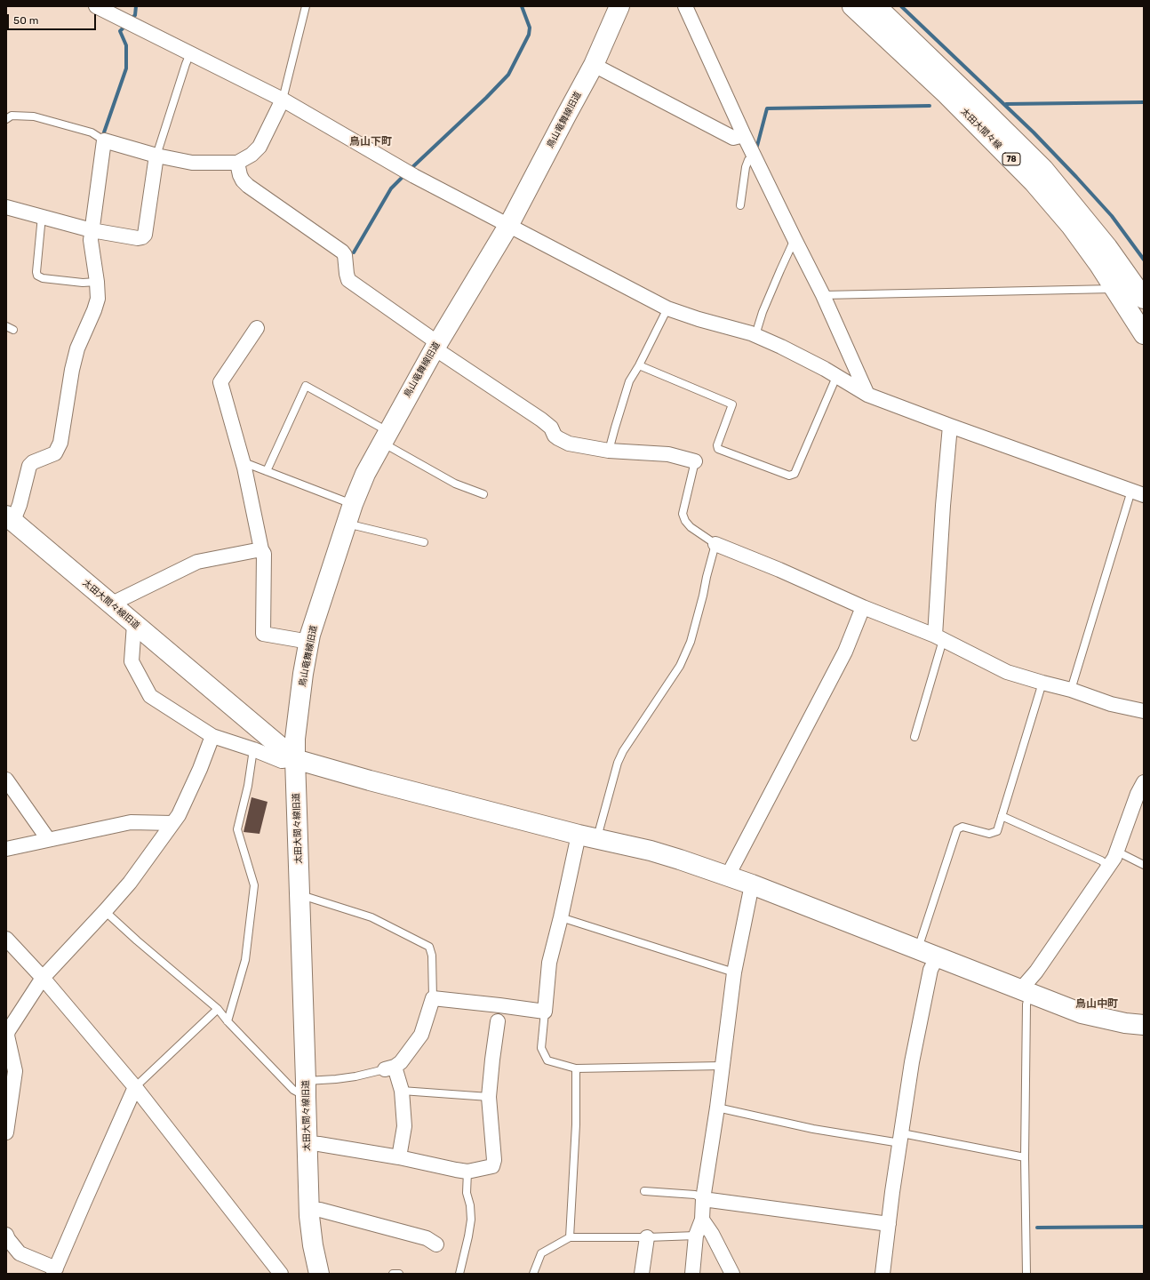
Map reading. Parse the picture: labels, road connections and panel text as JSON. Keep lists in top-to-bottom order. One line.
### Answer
{"streets":{"street":["鳥山竜舞線旧道","太田大間々線","78","太田大間々線旧道"]},"crossings":[["鳥山竜舞線旧道","太田大間々線旧道"]],"districts":["鳥山下町","鳥山中町"],"scale_bar":"50 m"}
